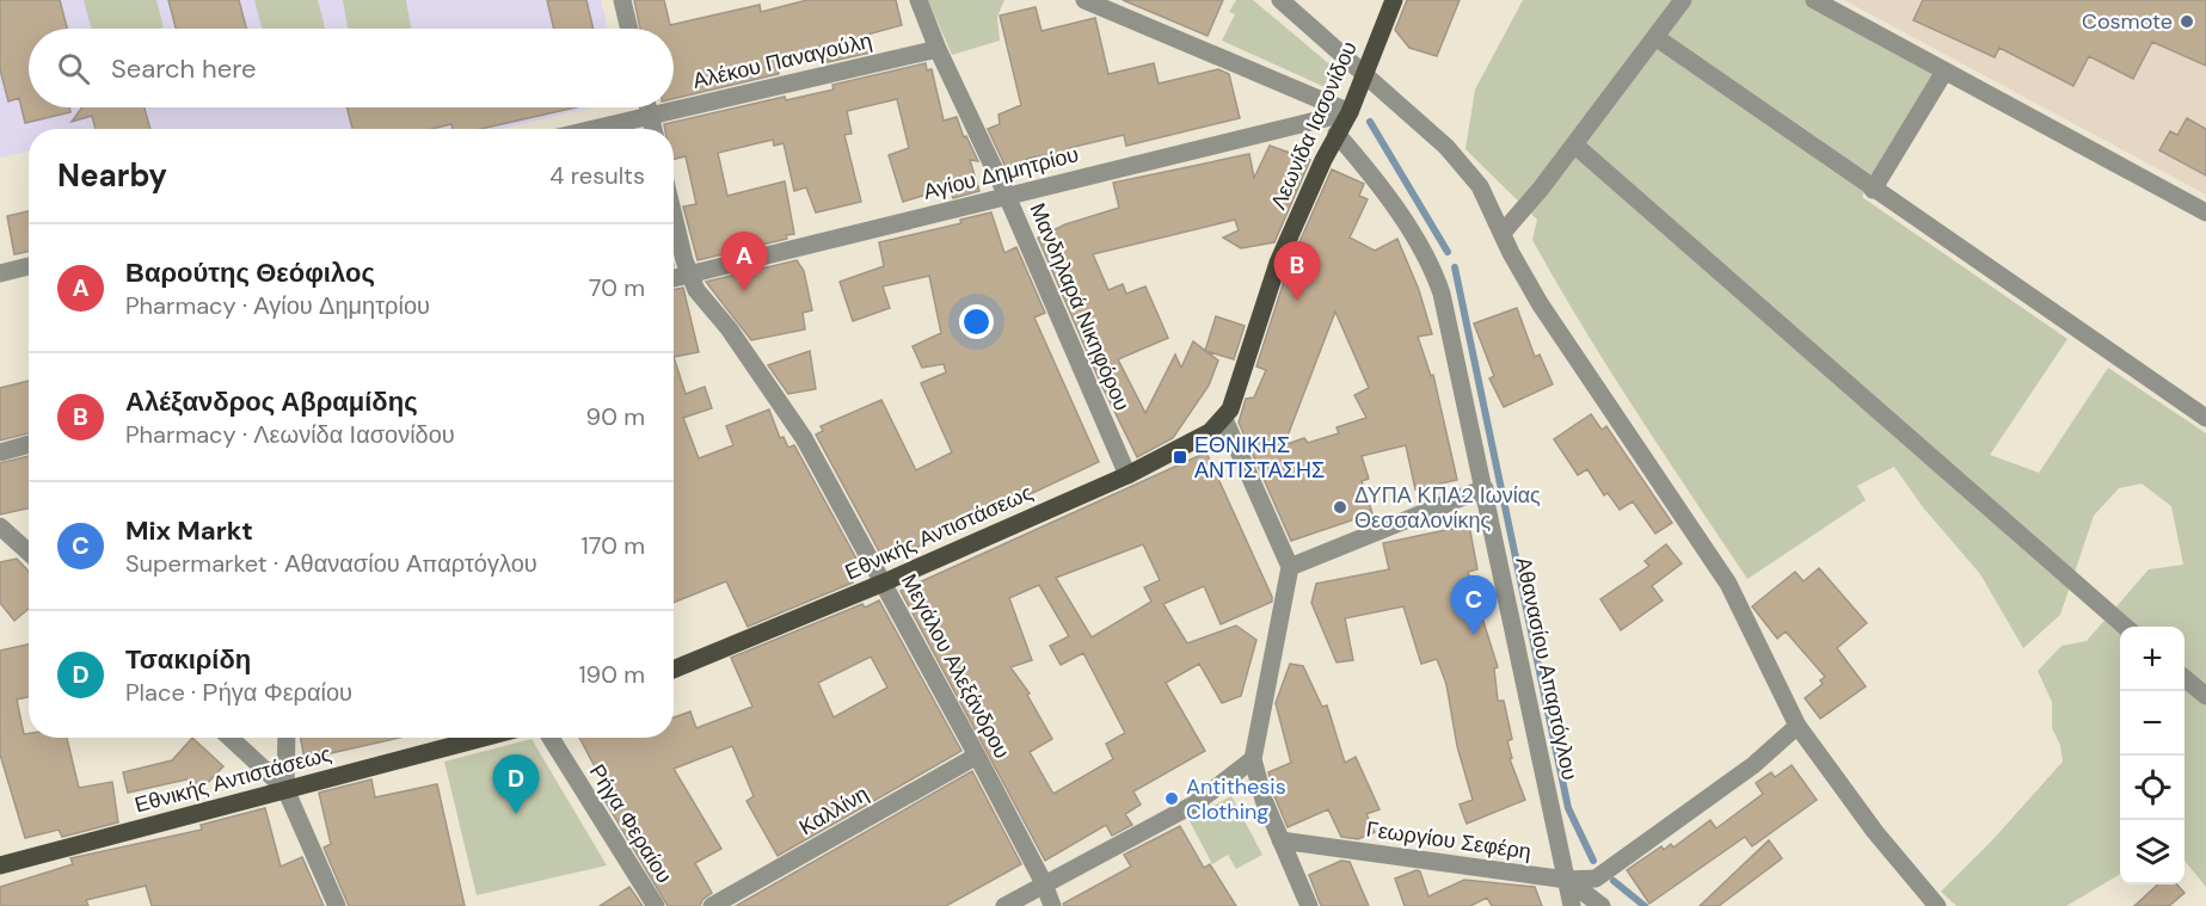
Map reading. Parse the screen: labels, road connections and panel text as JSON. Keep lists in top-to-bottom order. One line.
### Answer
{"streets":{"main road":["Λεωνίδα Ιασονίδου","Εθνικής Αντιστάσεως"],"street":["Αλέκου Παναγούλη","Αγίου Δημητρίου","Μανδηλαρά Νικηφόρου","Μεγάλου Αλεξάνδρου","Αθανασίου Απαρτόγλου","Καλλίνη","Ρήγα Φεραίου","Γεωργίου Σεφέρη"]},"crossings":[["Αλέκου Παναγούλη","Μανδηλαρά Νικηφόρου"],["Λεωνίδα Ιασονίδου","Αγίου Δημητρίου"],["Λεωνίδα Ιασονίδου","Εθνικής Αντιστάσεως"],["Λεωνίδα Ιασονίδου","Αθανασίου Απαρτόγλου"],["Αγίου Δημητρίου","Μανδηλαρά Νικηφόρου"],["Αγίου Δημητρίου","Μεγάλου Αλεξάνδρου"],["Μανδηλαρά Νικηφόρου","Εθνικής Αντιστάσεως"],["Εθνικής Αντιστάσεως","Μεγάλου Αλεξάνδρου"],["Μεγάλου Αλεξάνδρου","Καλλίνη"],["Αθανασίου Απαρτόγλου","Γεωργίου Σεφέρη"]],"places":{"other":["Cosmote","ΔΥΠΑ ΚΠΑ2 Ιωνίας Θεσσαλονίκης","Antithesis Clothing"],"transit":["ΕΘΝΙΚΗΣ ΑΝΤΙΣΤΑΣΗΣ"]},"page":{"search":"Search here","heading":["Nearby","4 results"],"list":[{"mark":"A","name":"Βαρούτης Θεόφιλος","note":"Pharmacy · Αγίου Δημητρίου","value":"70 m"},{"mark":"B","name":"Αλέξανδρος Αβραμίδης","note":"Pharmacy · Λεωνίδα Ιασονίδου","value":"90 m"},{"mark":"C","name":"Mix Markt","note":"Supermarket · Αθανασίου Απαρτόγλου","value":"170 m"},{"mark":"D","name":"Τσακιρίδη","note":"Place · Ρήγα Φεραίου","value":"190 m"}],"pins":["A","B","C","D"],"map_buttons":["+","−"]}}
